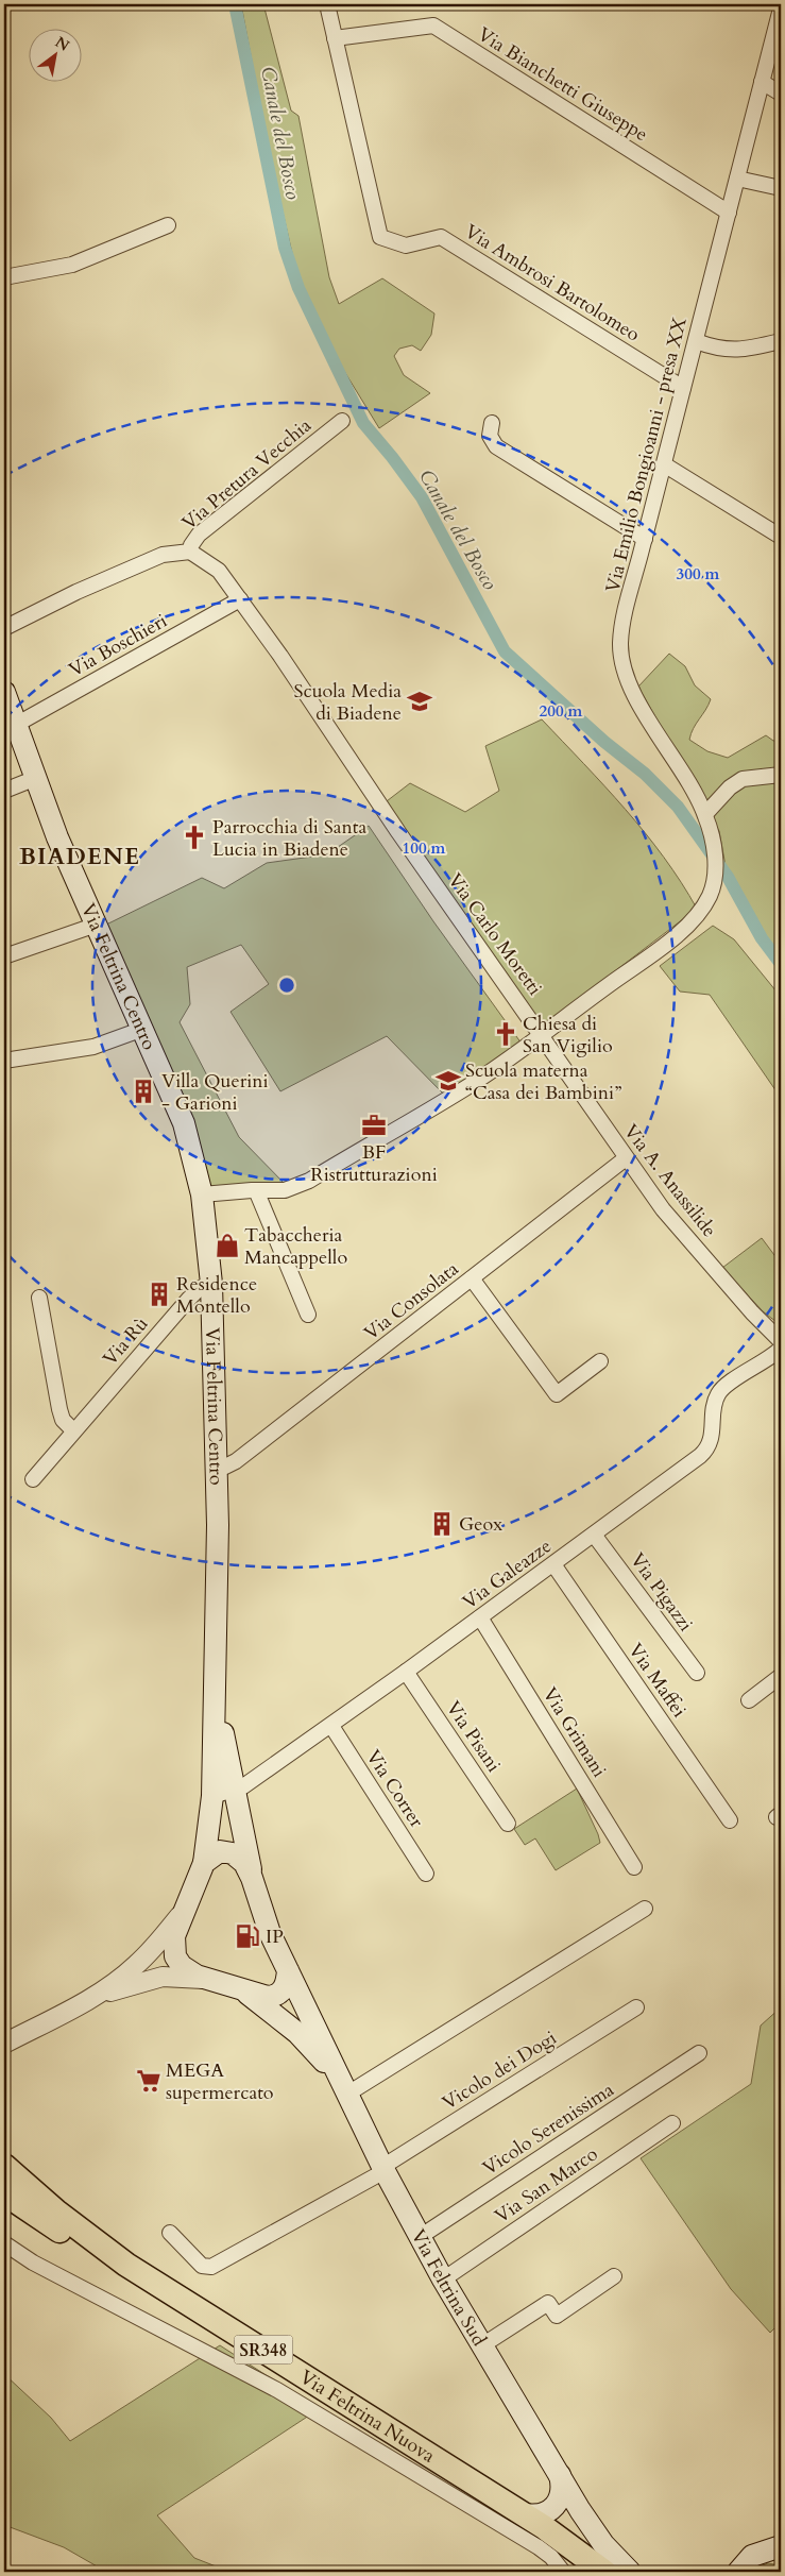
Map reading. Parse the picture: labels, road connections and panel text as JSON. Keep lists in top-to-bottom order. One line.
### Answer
{"streets":{"main road":["Via Feltrina Centro","Via Feltrina Sud","SR348","Via Feltrina Nuova"],"street":["Via Bianchetti Giuseppe","Via Ambrosi Bartolomeo","Via Emilio Bongioanni - presa XX","Via Pretura Vecchia","Via Boschieri","Via Carlo Moretti","Via A. Anassilide","Via Consolata","Via Rù","Via Galeazze","Via Pigazzi","Via Maffei","Via Grimani","Via Pisani","Via Correr","Vicolo dei Dogi","Vicolo Serenissima","Via San Marco"]},"crossings":[["Via Bianchetti Giuseppe","Via Ambrosi Bartolomeo"],["Via Bianchetti Giuseppe","Via Emilio Bongioanni - presa XX"],["Via Ambrosi Bartolomeo","Via Emilio Bongioanni - presa XX"],["Via Emilio Bongioanni - presa XX","Via Carlo Moretti"],["Via Emilio Bongioanni - presa XX","Via A. Anassilide"],["Via Pretura Vecchia","Via Carlo Moretti"],["Via Boschieri","Via Carlo Moretti"],["Via Boschieri","Via Feltrina Centro"],["Via Carlo Moretti","Via A. Anassilide"],["Via Feltrina Centro","Via Consolata"],["Via Feltrina Centro","Via Rù"],["Via Feltrina Centro","Via Galeazze"],["Via A. Anassilide","Via Consolata"],["Via Galeazze","Via Pigazzi"],["Via Galeazze","Via Maffei"],["Via Galeazze","Via Grimani"],["Via Galeazze","Via Pisani"],["Via Galeazze","Via Correr"],["Vicolo dei Dogi","Via Feltrina Sud"],["Vicolo Serenissima","Via Feltrina Sud"],["Via San Marco","Via Feltrina Sud"]],"districts":["BIADENE"],"water":["Canale del Bosco"],"places":{"school or university":["Scuola Media di Biadene","Scuola materna “Casa dei Bambini”"],"church":["Parrocchia di Santa Lucia in Biadene","Chiesa di San Vigilio"],"building":["Villa Querini - Garioni","Residence Montello","Geox"],"office":["BF Ristrutturazioni"],"shop":["Tabaccheria Mancappello"],"fuel station":["IP"],"supermarket":["MEGA supermercato"]},"north":"top right","rings":["300 m","200 m","100 m"]}
